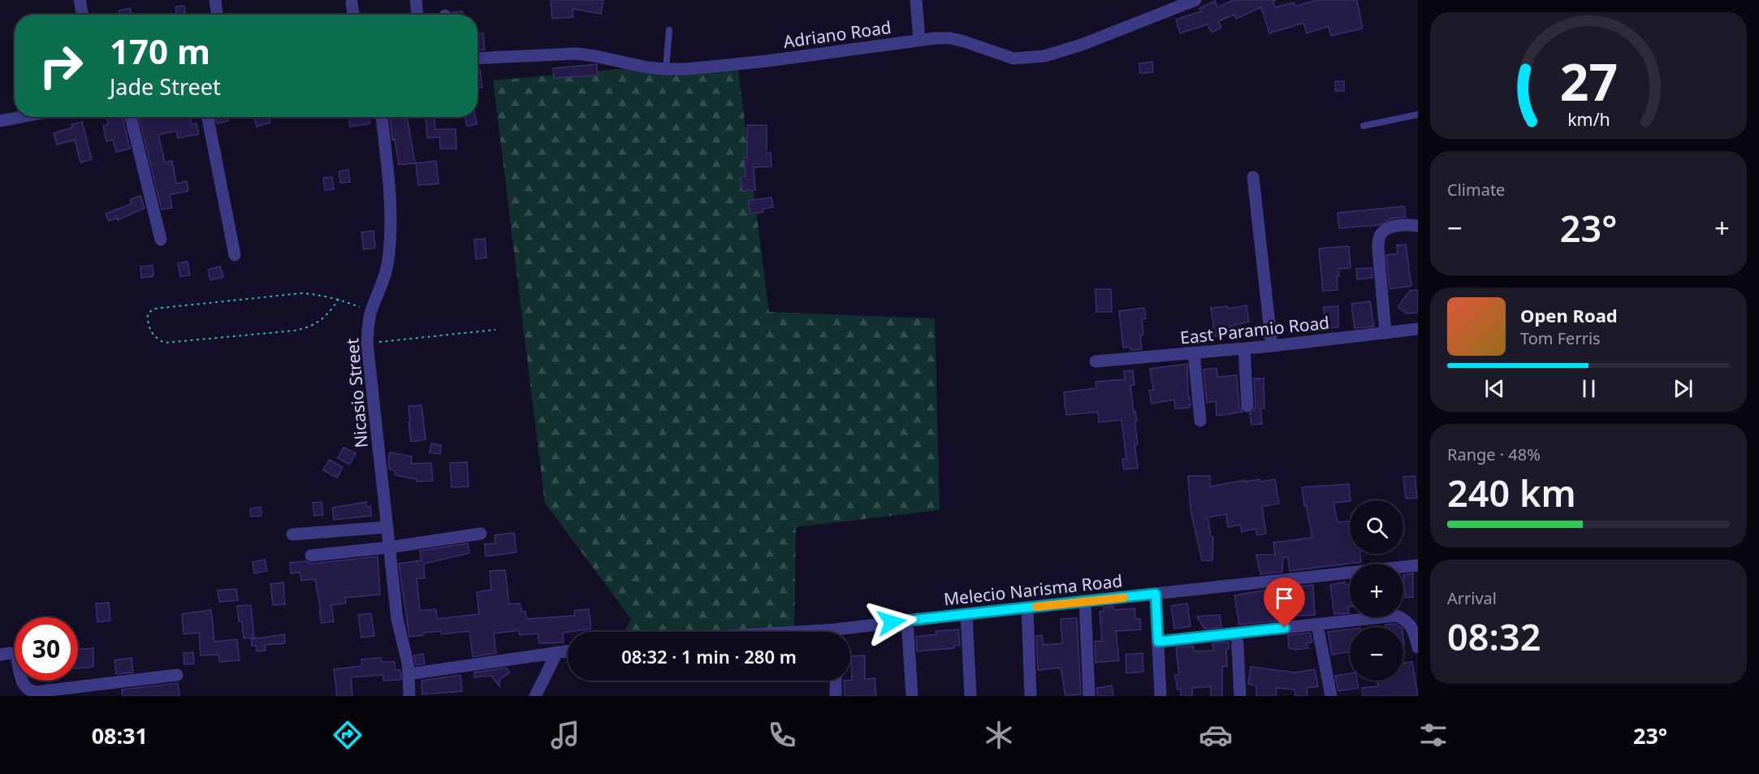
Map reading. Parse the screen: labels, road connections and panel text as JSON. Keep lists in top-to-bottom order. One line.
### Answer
{"streets":{"street":["Adriano Road","East Paramio Road","Nicasio Street","Melecio Narisma Road"]},"page":{"turn":["170 m","Jade Street"],"tile":["Climate",["Range · 48%","240 km"],["Arrival","08:32"]],"heat":["−","23°","+"],"song":["Open Road","Tom Ferris"],"map_buttons":["+","−"],"limit":"30","trip":"08:32 · 1 min · 280 m","tabs":["08:31","23°"],"gauge":["27","km/h"]}}
